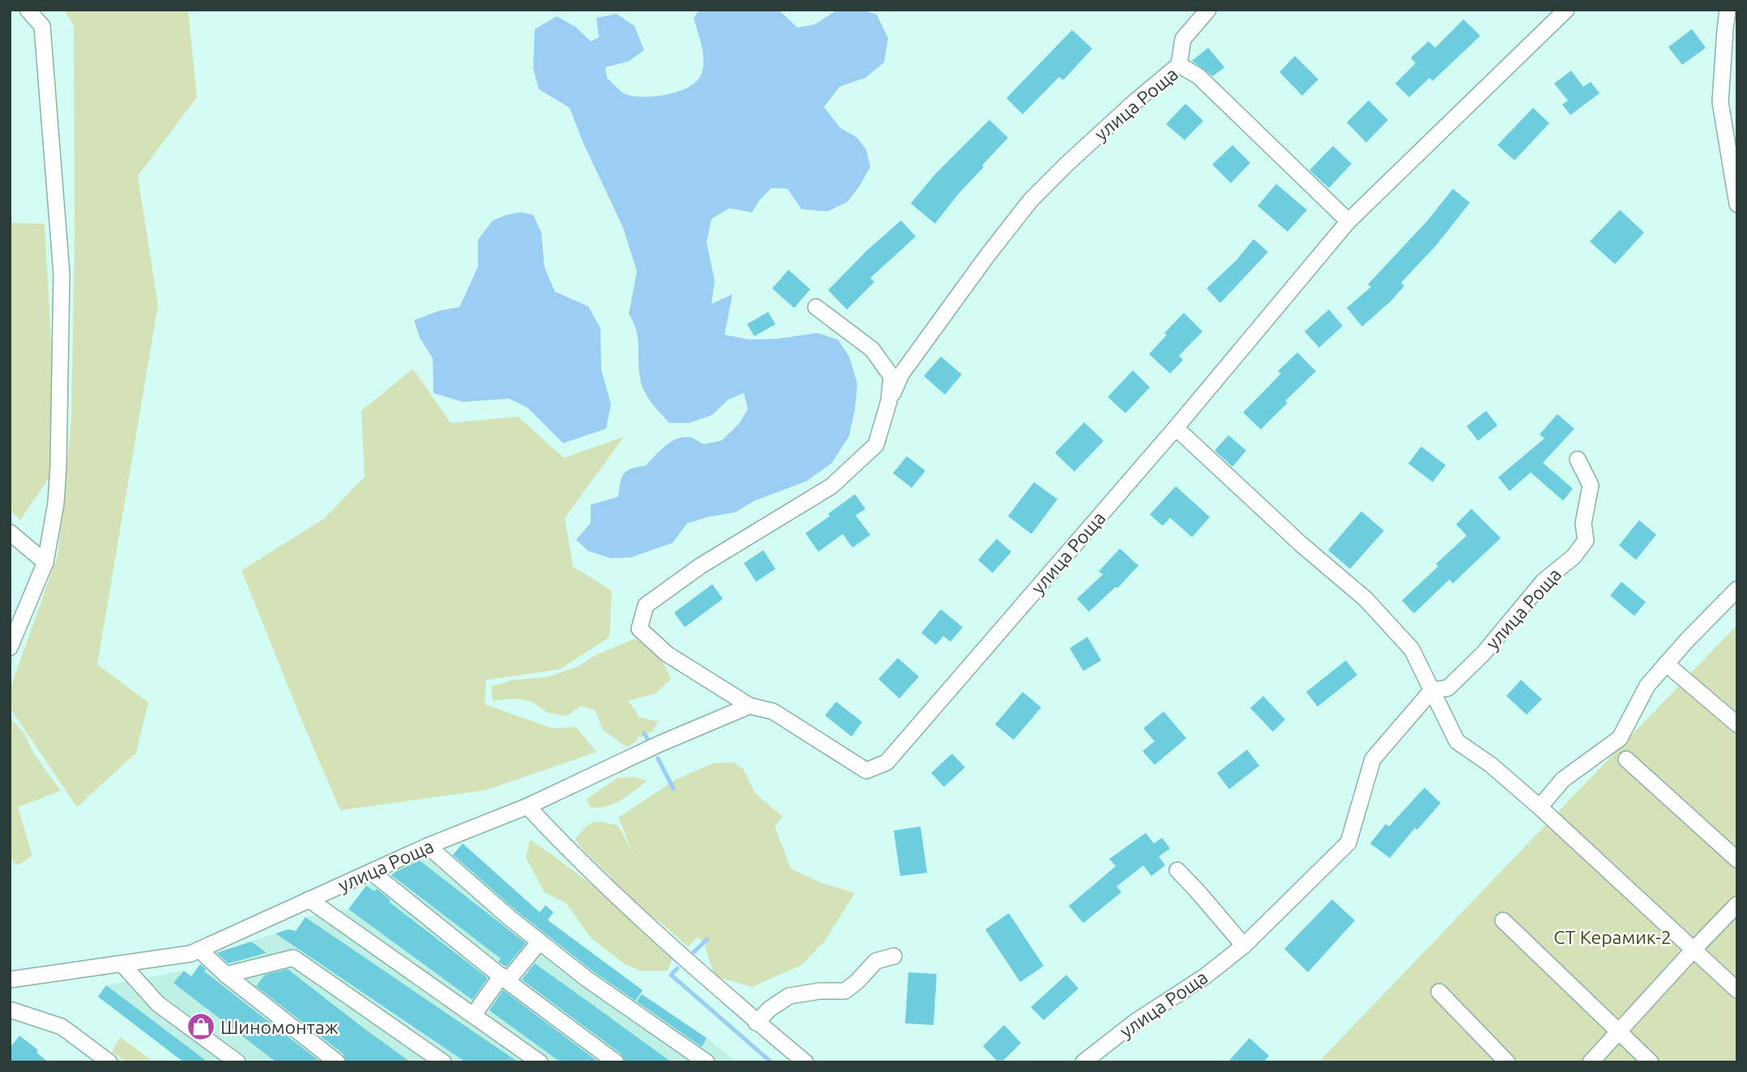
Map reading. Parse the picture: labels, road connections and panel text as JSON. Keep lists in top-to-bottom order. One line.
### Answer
{"streets":{"street":["улица Роща"]},"parks":["СТ Керамик-2"],"places":{"shop":["Шиномонтаж"]}}
